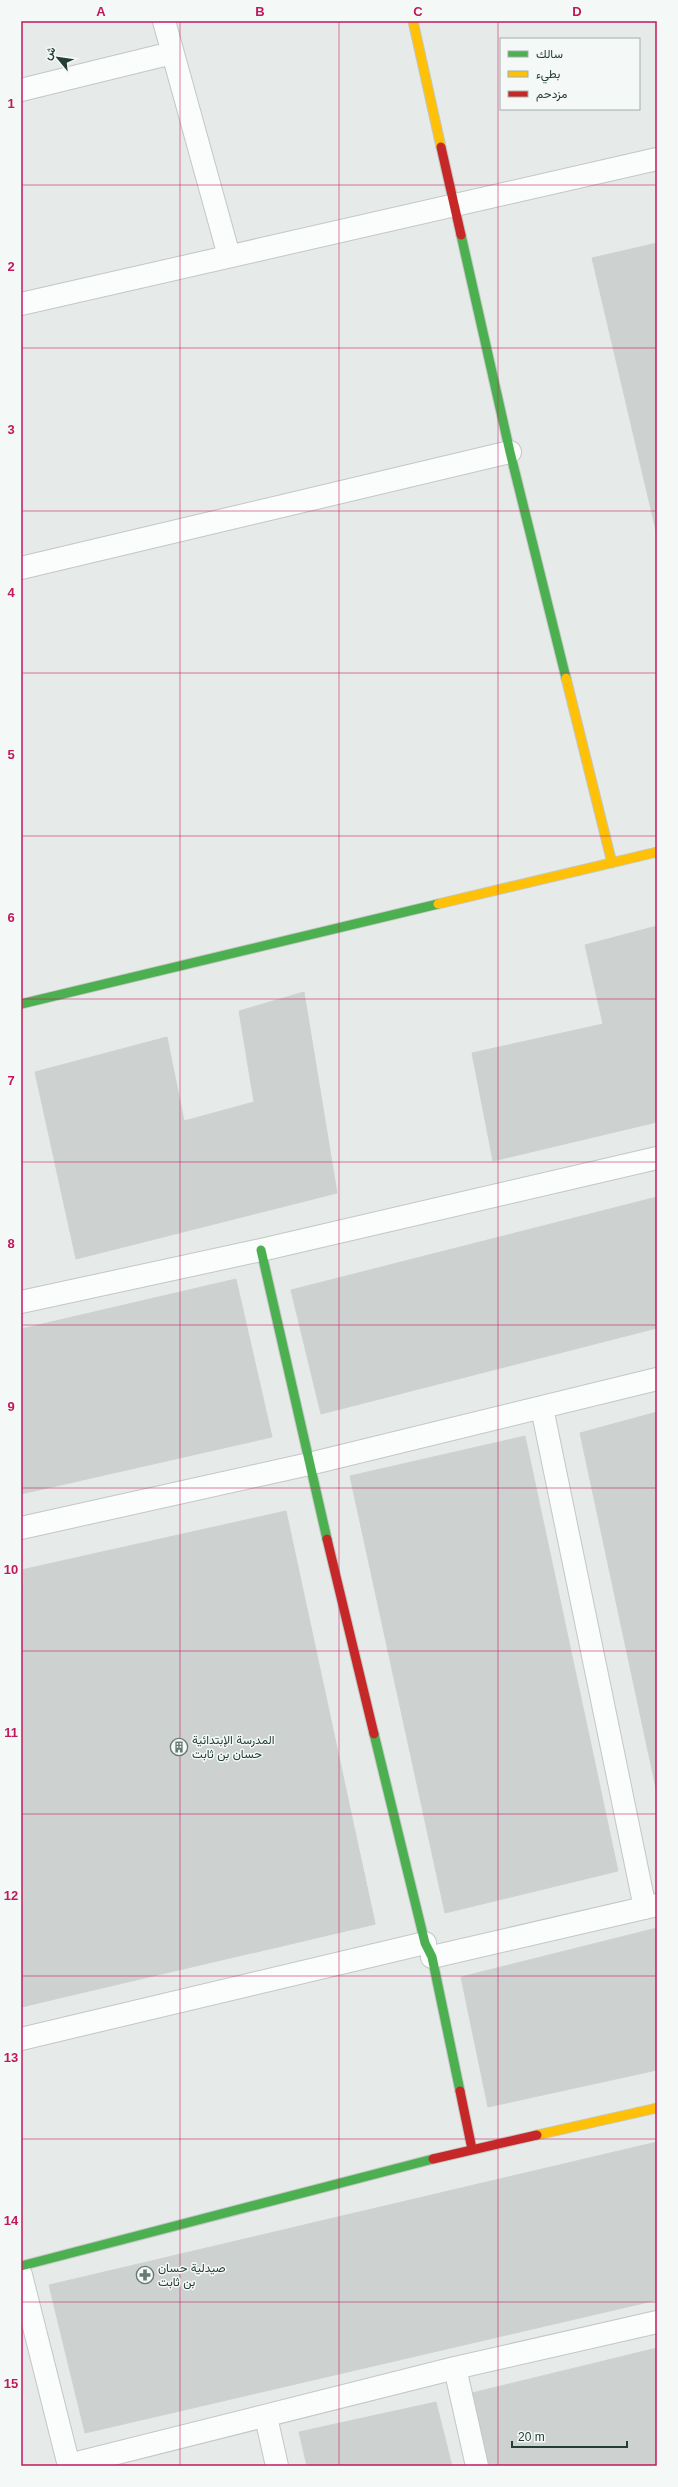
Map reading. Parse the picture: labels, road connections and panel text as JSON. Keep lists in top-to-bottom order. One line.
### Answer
{"places":{"building":["المدرسة الإبتدائية حسان بن ثابت"],"pharmacy":["صيدلية حسان بن ثابت"]},"legend":["سالك","بطيء","مزدحم"],"scale_bar":"20 m","north":"top left","grid":{"columns":["A","B","C","D"],"rows":["1","2","3","4","5","6","7","8","9","10","11","12","13","14","15"]}}
